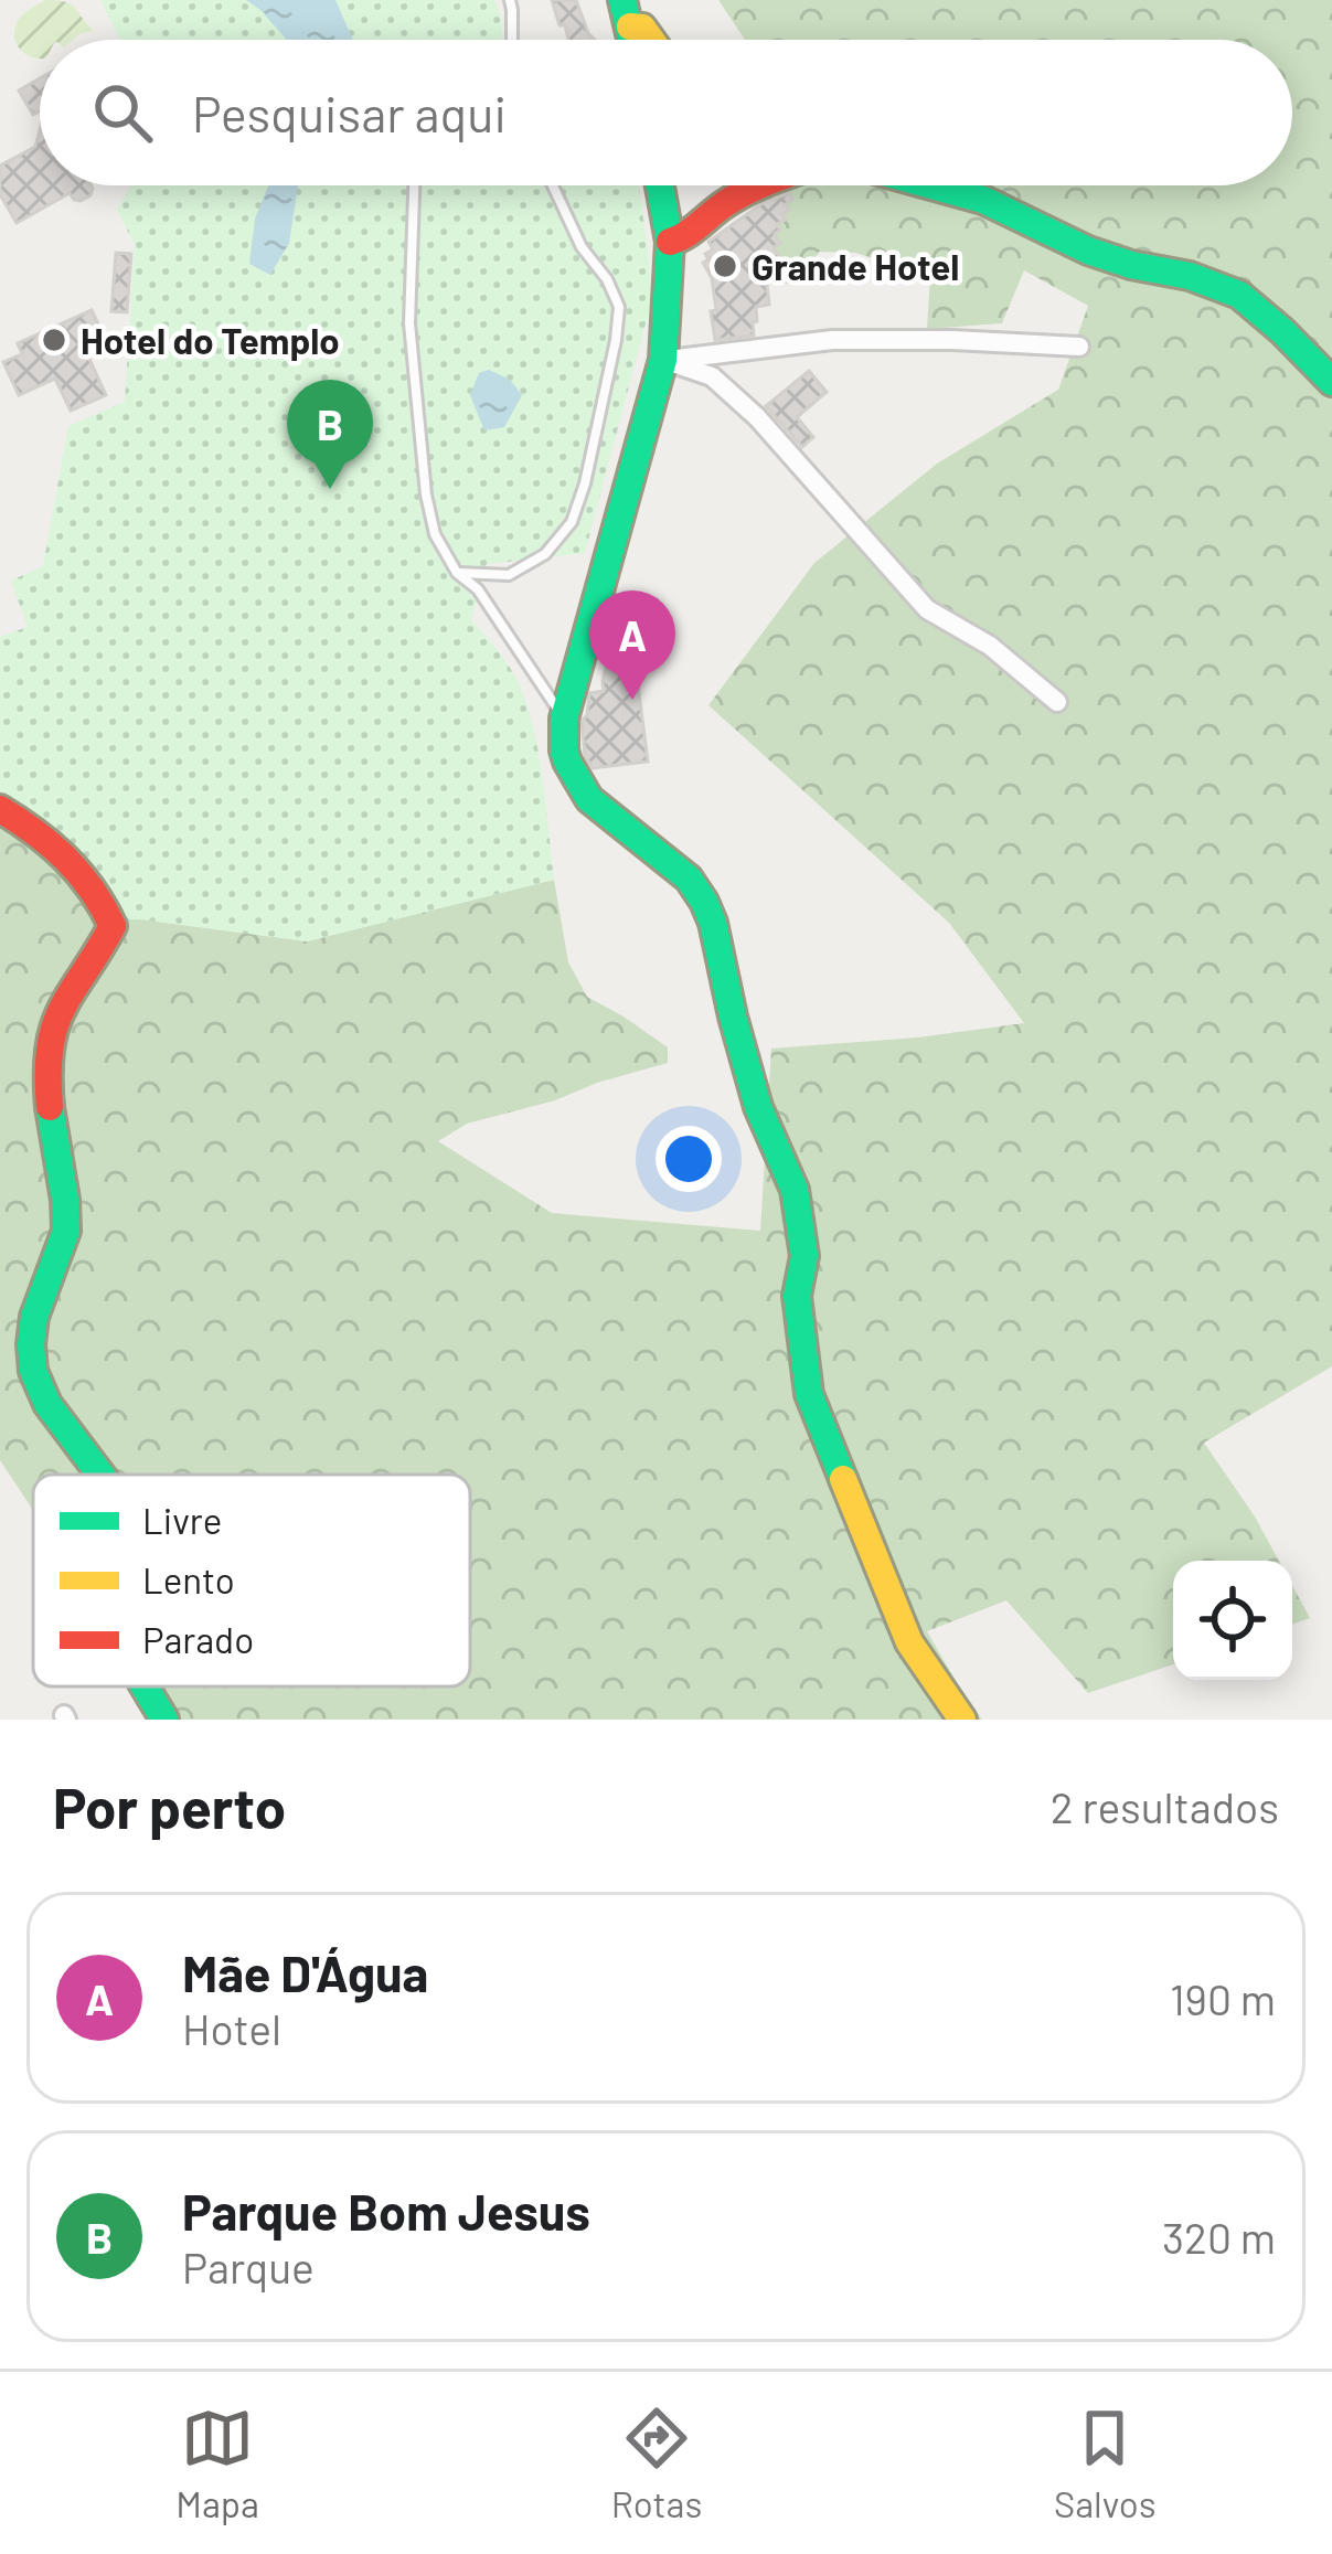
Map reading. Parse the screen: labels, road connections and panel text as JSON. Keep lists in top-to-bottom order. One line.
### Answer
{"places":["Grande Hotel","Hotel do Templo"],"legend":["Livre","Lento","Parado"],"page":{"search":"Pesquisar aqui","pins":["B","A"],"heading":["Por perto","2 resultados"],"list":[{"mark":"A","name":"Mãe D'Água","note":"Hotel","value":"190 m"},{"mark":"B","name":"Parque Bom Jesus","note":"Parque","value":"320 m"}],"nav":["Mapa","Rotas","Salvos"]}}
